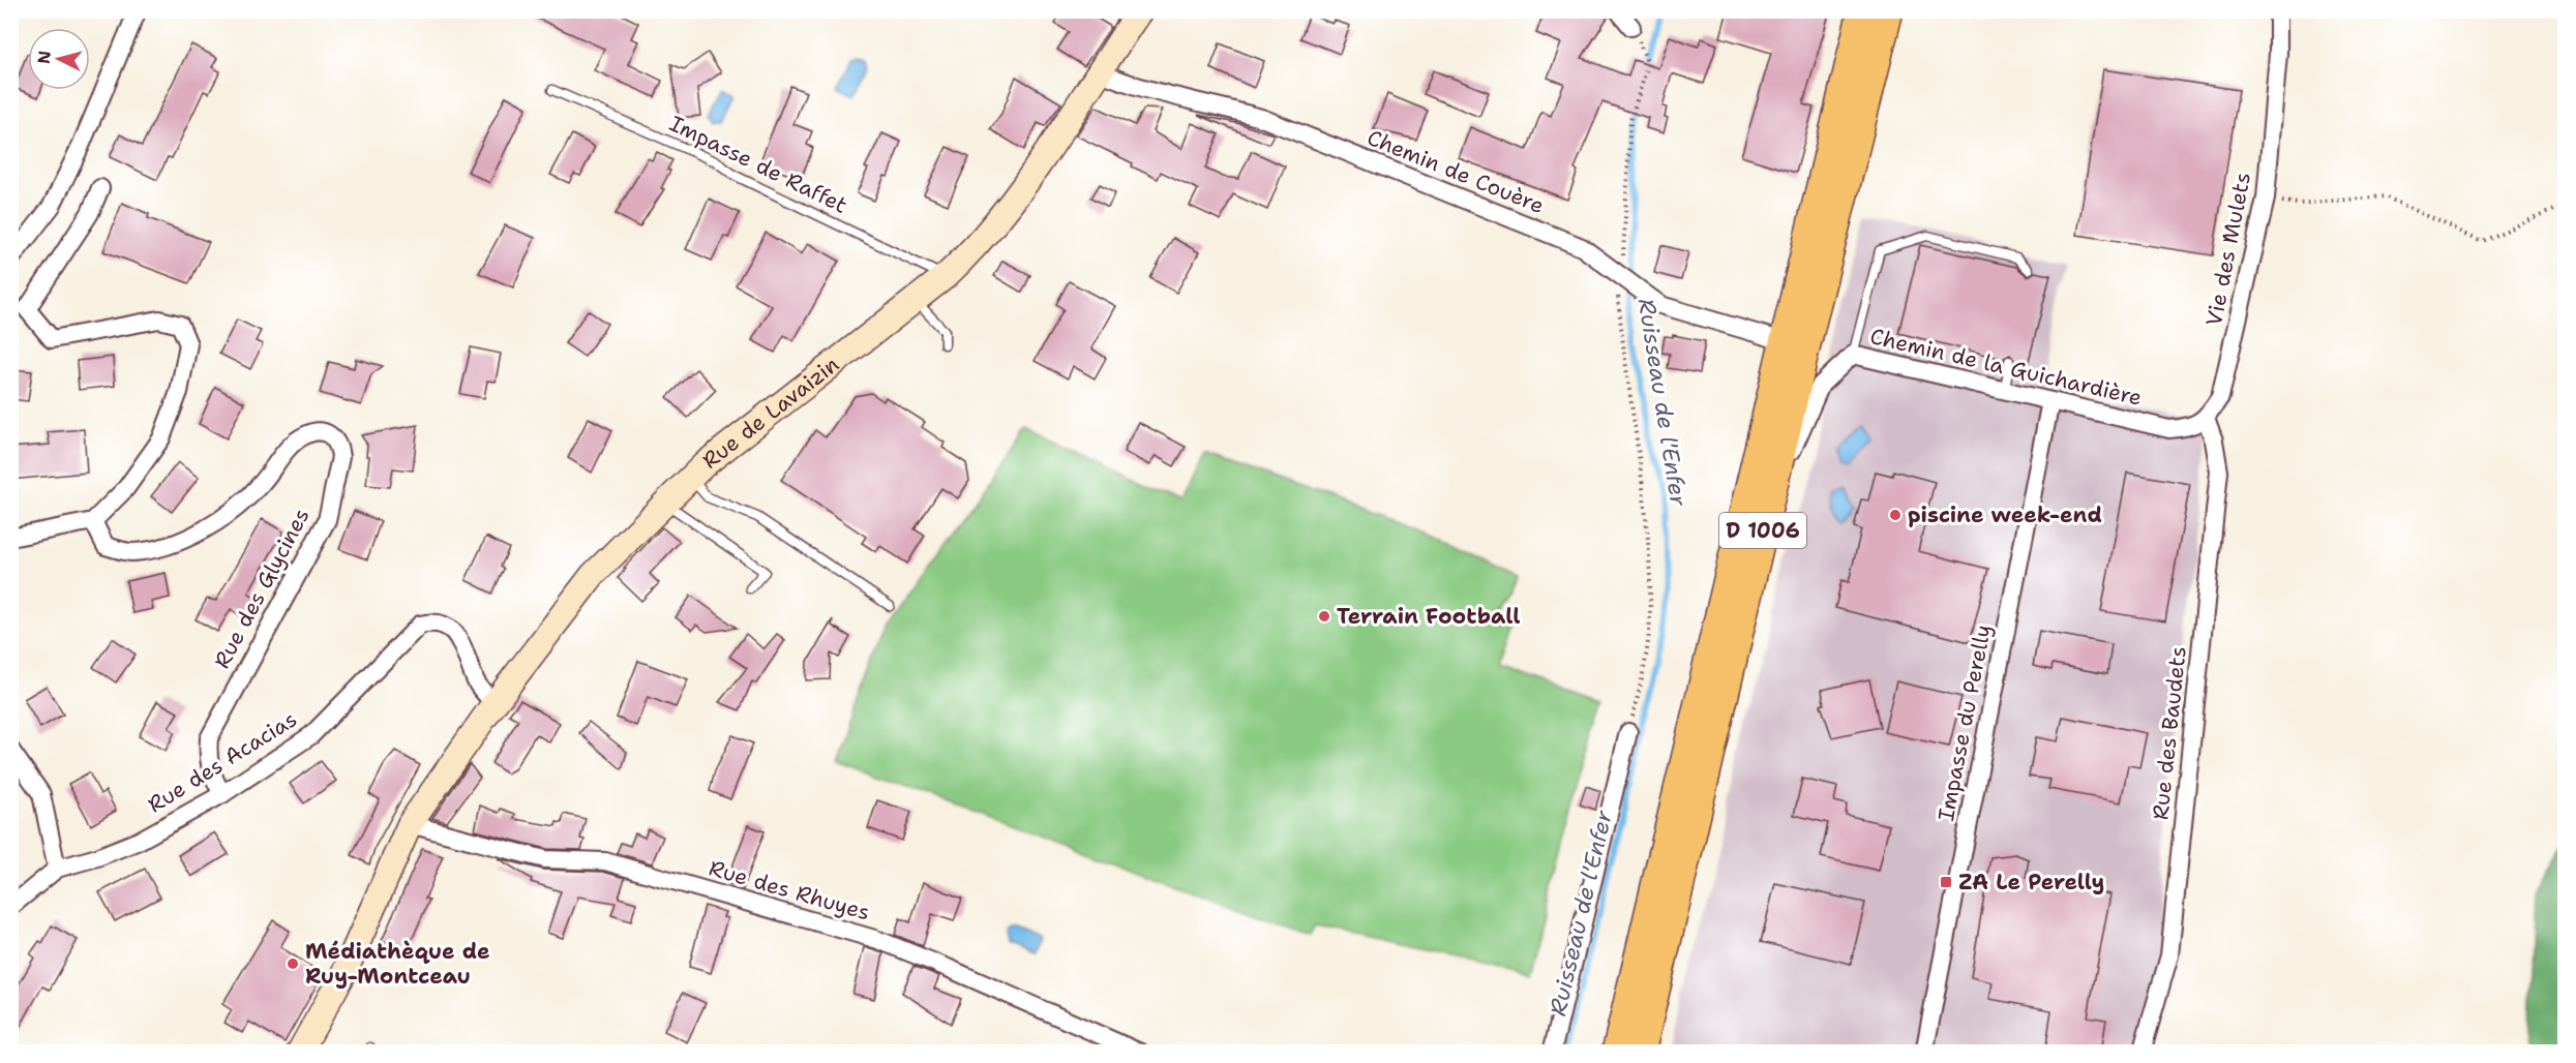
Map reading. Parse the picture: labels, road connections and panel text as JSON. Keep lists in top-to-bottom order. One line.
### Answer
{"streets":{"main road":["Rue de Lavaizin","D 1006"],"street":["Chemin de Couère","Vie des Mulets","Chemin de la Guichardière","Rue des Glycines","Impasse du Perelly","Rue des Baudets","Rue des Acacias","Rue des Rhuyes"],"lane":["Impasse de Raffet"]},"crossings":[["Impasse de Raffet","Rue de Lavaizin"],["Chemin de Couère","Rue de Lavaizin"],["Chemin de Couère","D 1006"],["Vie des Mulets","Chemin de la Guichardière"],["Vie des Mulets","Rue des Baudets"],["Chemin de la Guichardière","D 1006"],["Chemin de la Guichardière","Impasse du Perelly"],["Chemin de la Guichardière","Rue des Baudets"],["Rue de Lavaizin","Rue des Acacias"],["Rue de Lavaizin","Rue des Rhuyes"],["Rue des Glycines","Rue des Acacias"]],"water":["Ruisseau de l'Enfer"],"places":{"other":["piscine week-end","Terrain Football","Médiathèque de Ruy-Montceau"],"transit":["ZA Le Perelly"]},"north":"left"}
